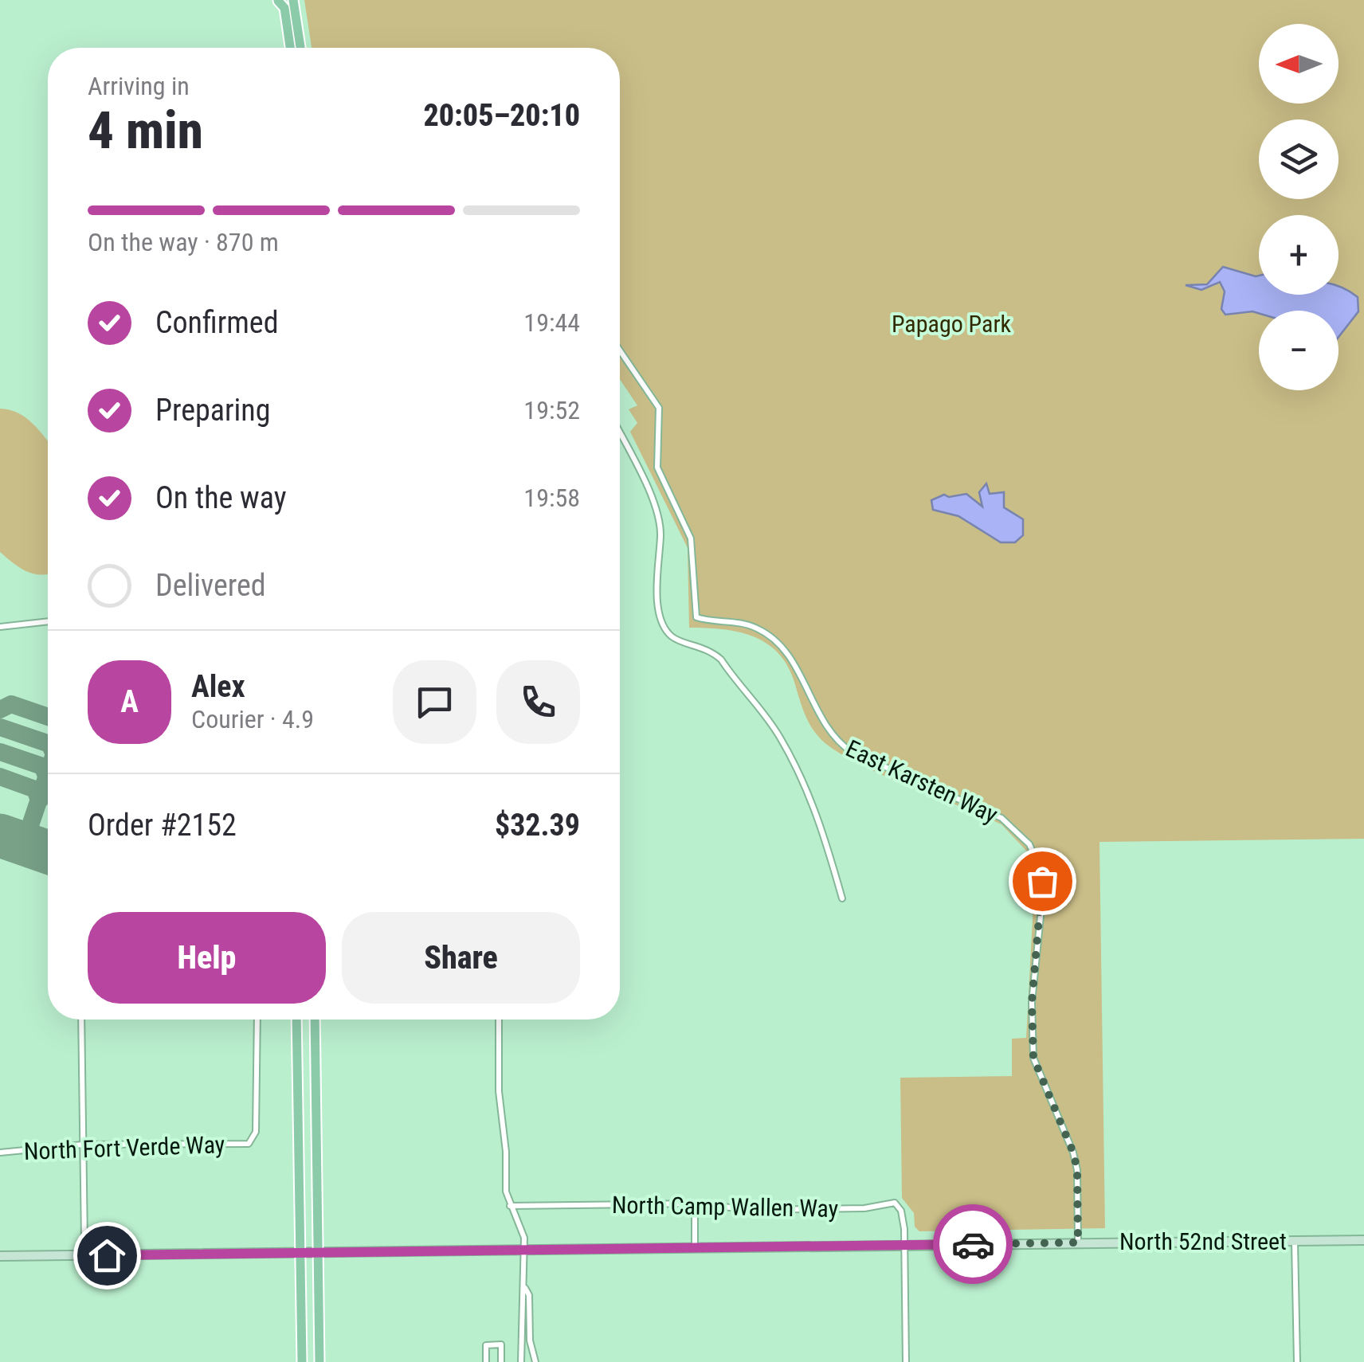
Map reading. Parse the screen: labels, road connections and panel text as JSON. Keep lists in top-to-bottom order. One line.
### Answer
{"streets":{"main road":["North 52nd Street"],"street":["East Karsten Way","North Fort Verde Way","North Camp Wallen Way"]},"crossings":[["East Karsten Way","North 52nd Street"],["North Camp Wallen Way","North 52nd Street"]],"parks":["Papago Park"],"north":"left","page":{"map_buttons":["+","−"],"heading":["4 min","Arriving in","20:05–20:10"],"panel":["Alex","Courier · 4.9","Order #2152","$32.39"],"bar":"On the way · 870 m","list":[["Confirmed","19:44"],["Preparing","19:52"],["On the way","19:58"],"Delivered"],"round":"A","buttons":["Help","Share"]}}
